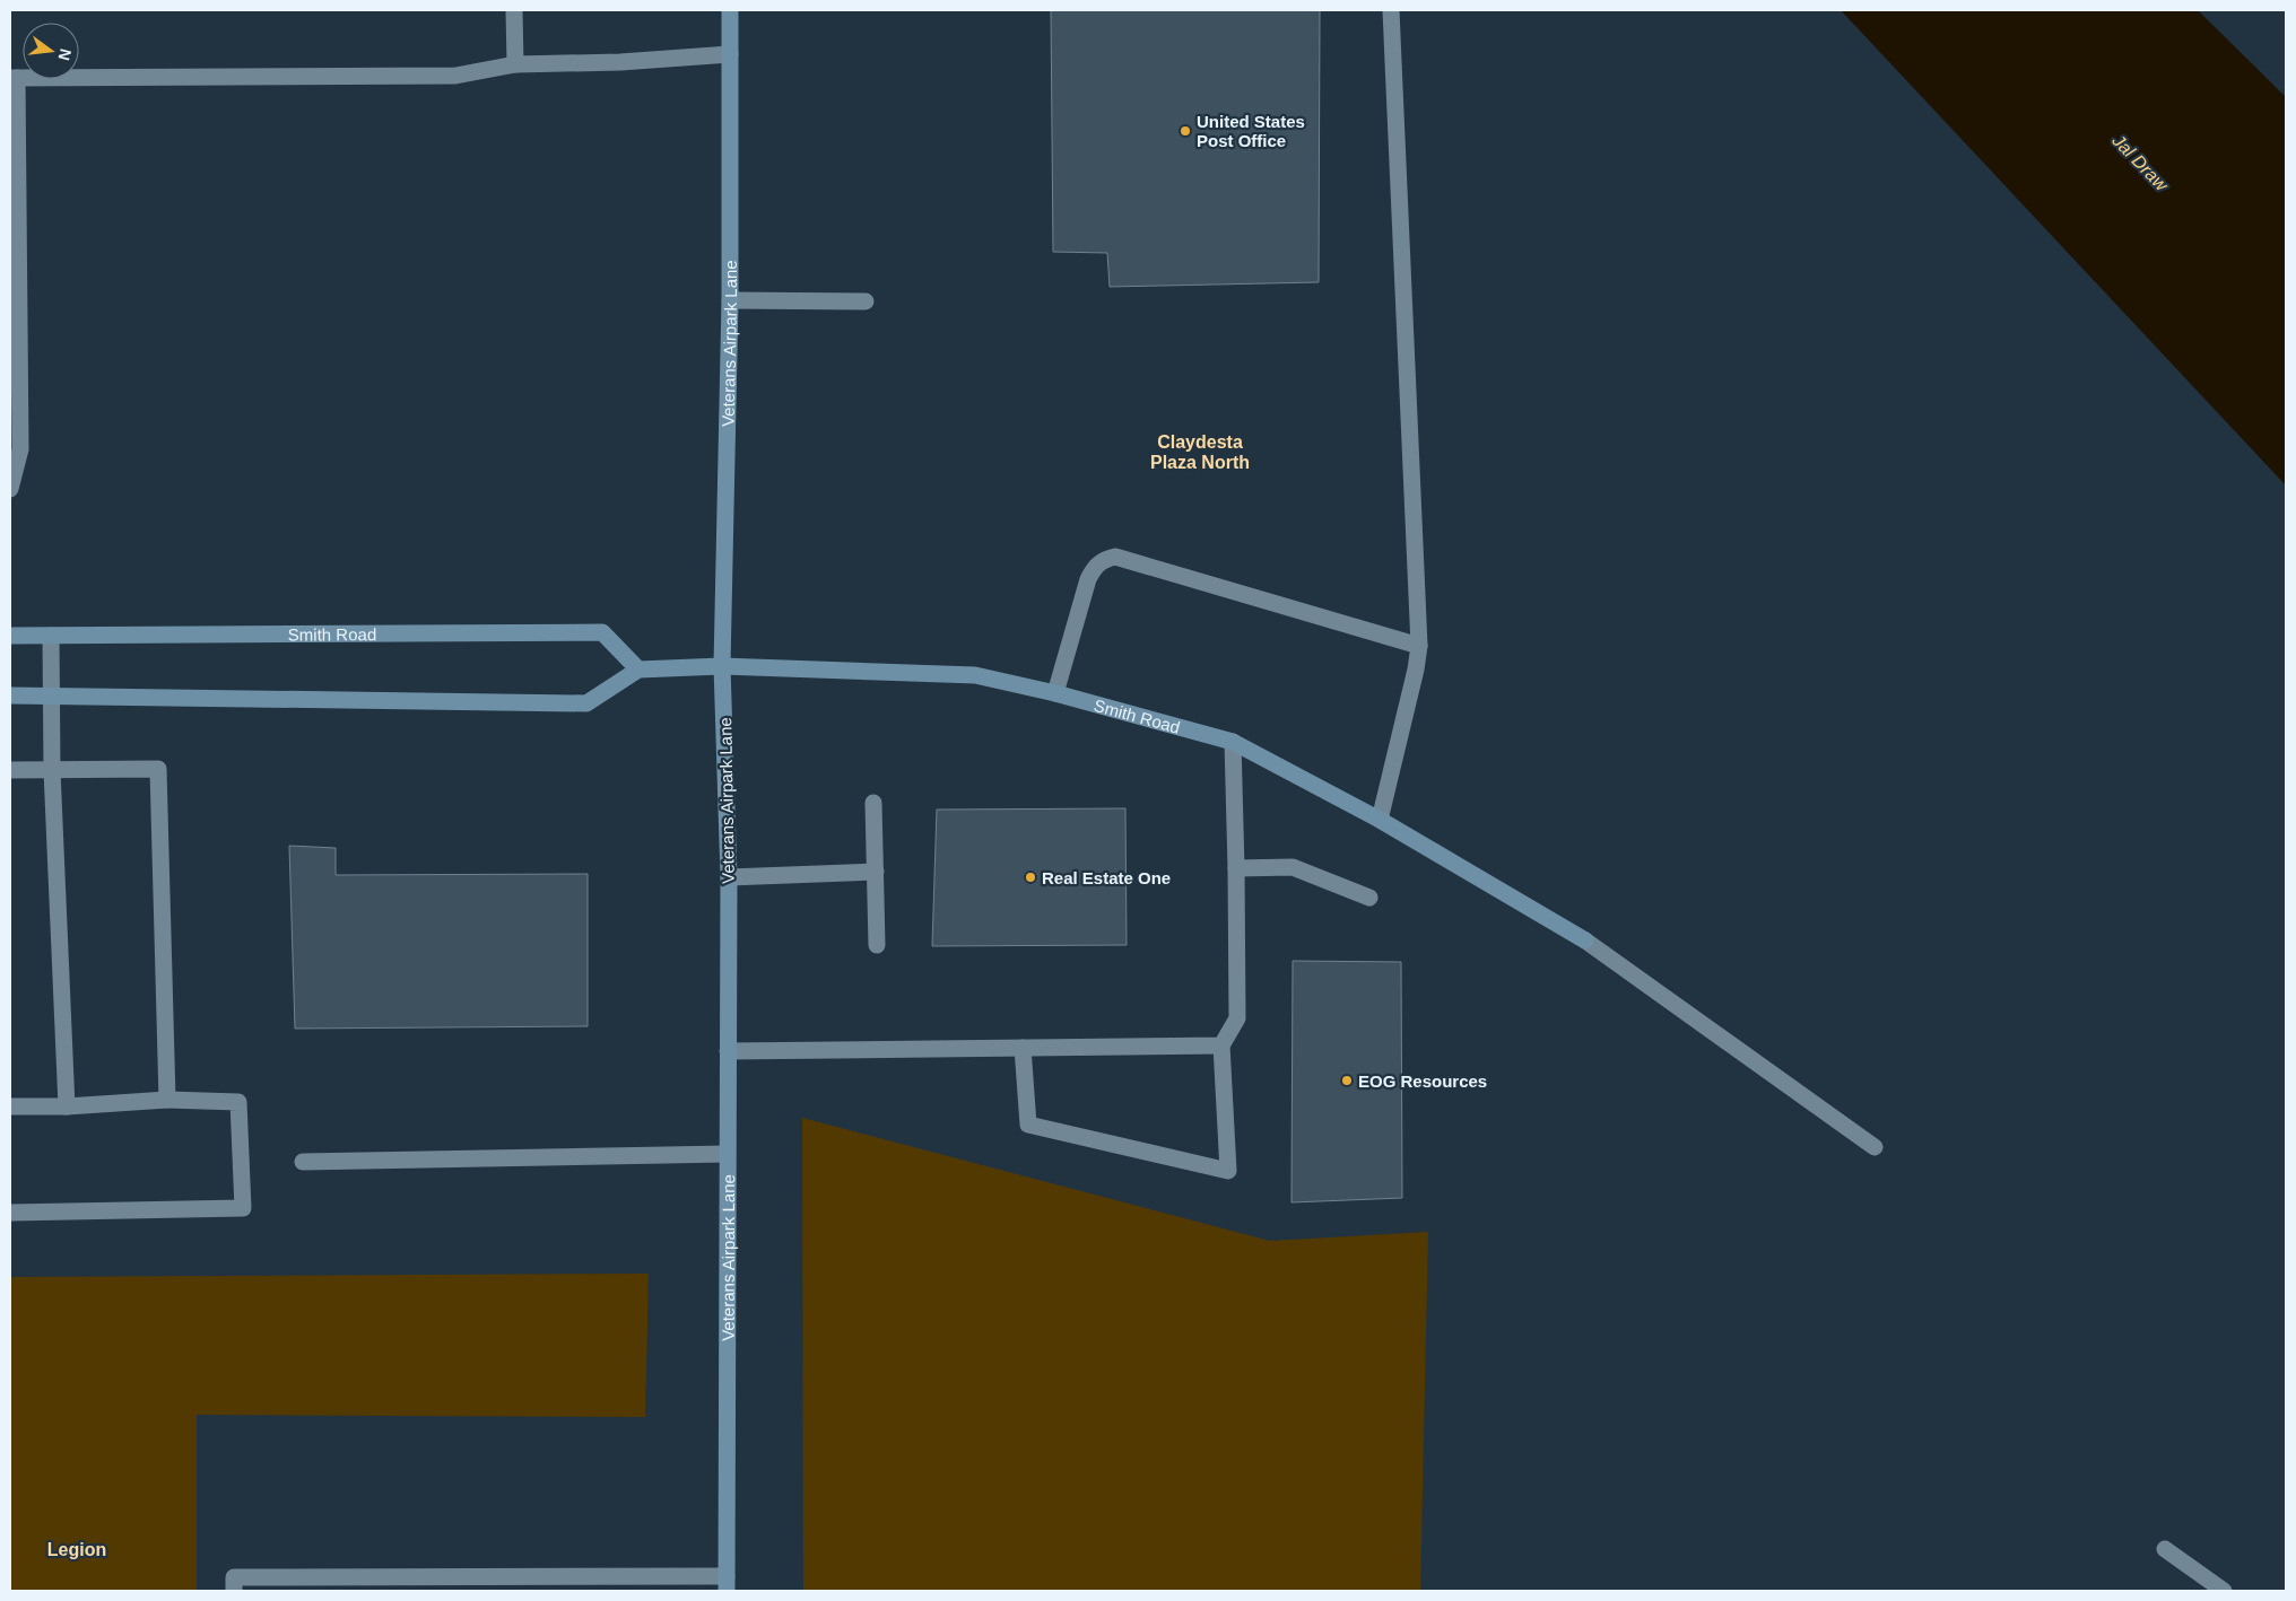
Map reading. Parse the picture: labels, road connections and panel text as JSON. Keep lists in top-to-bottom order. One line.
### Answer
{"streets":{"street":["Veterans Airpark Lane","Smith Road"]},"crossings":[["Veterans Airpark Lane","Smith Road"]],"districts":["Claydesta Plaza North","Legion"],"water":["Jal Draw"],"places":["United States Post Office","Real Estate One","EOG Resources"],"north":"right"}
